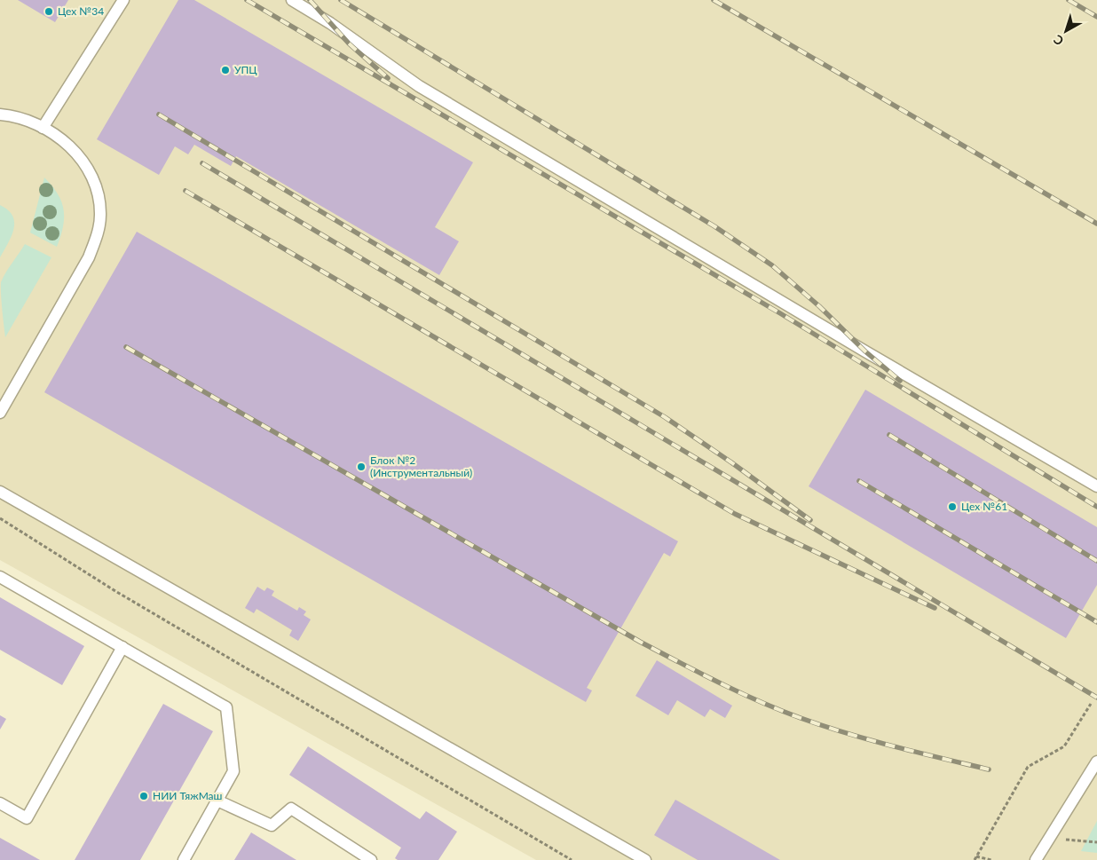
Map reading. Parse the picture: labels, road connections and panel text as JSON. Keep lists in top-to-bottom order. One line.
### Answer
{"places":["Цех №34","УПЦ","Блок №2 (Инструментальный)","Цех №61","НИИ ТяжМаш"],"north":"bottom left"}
